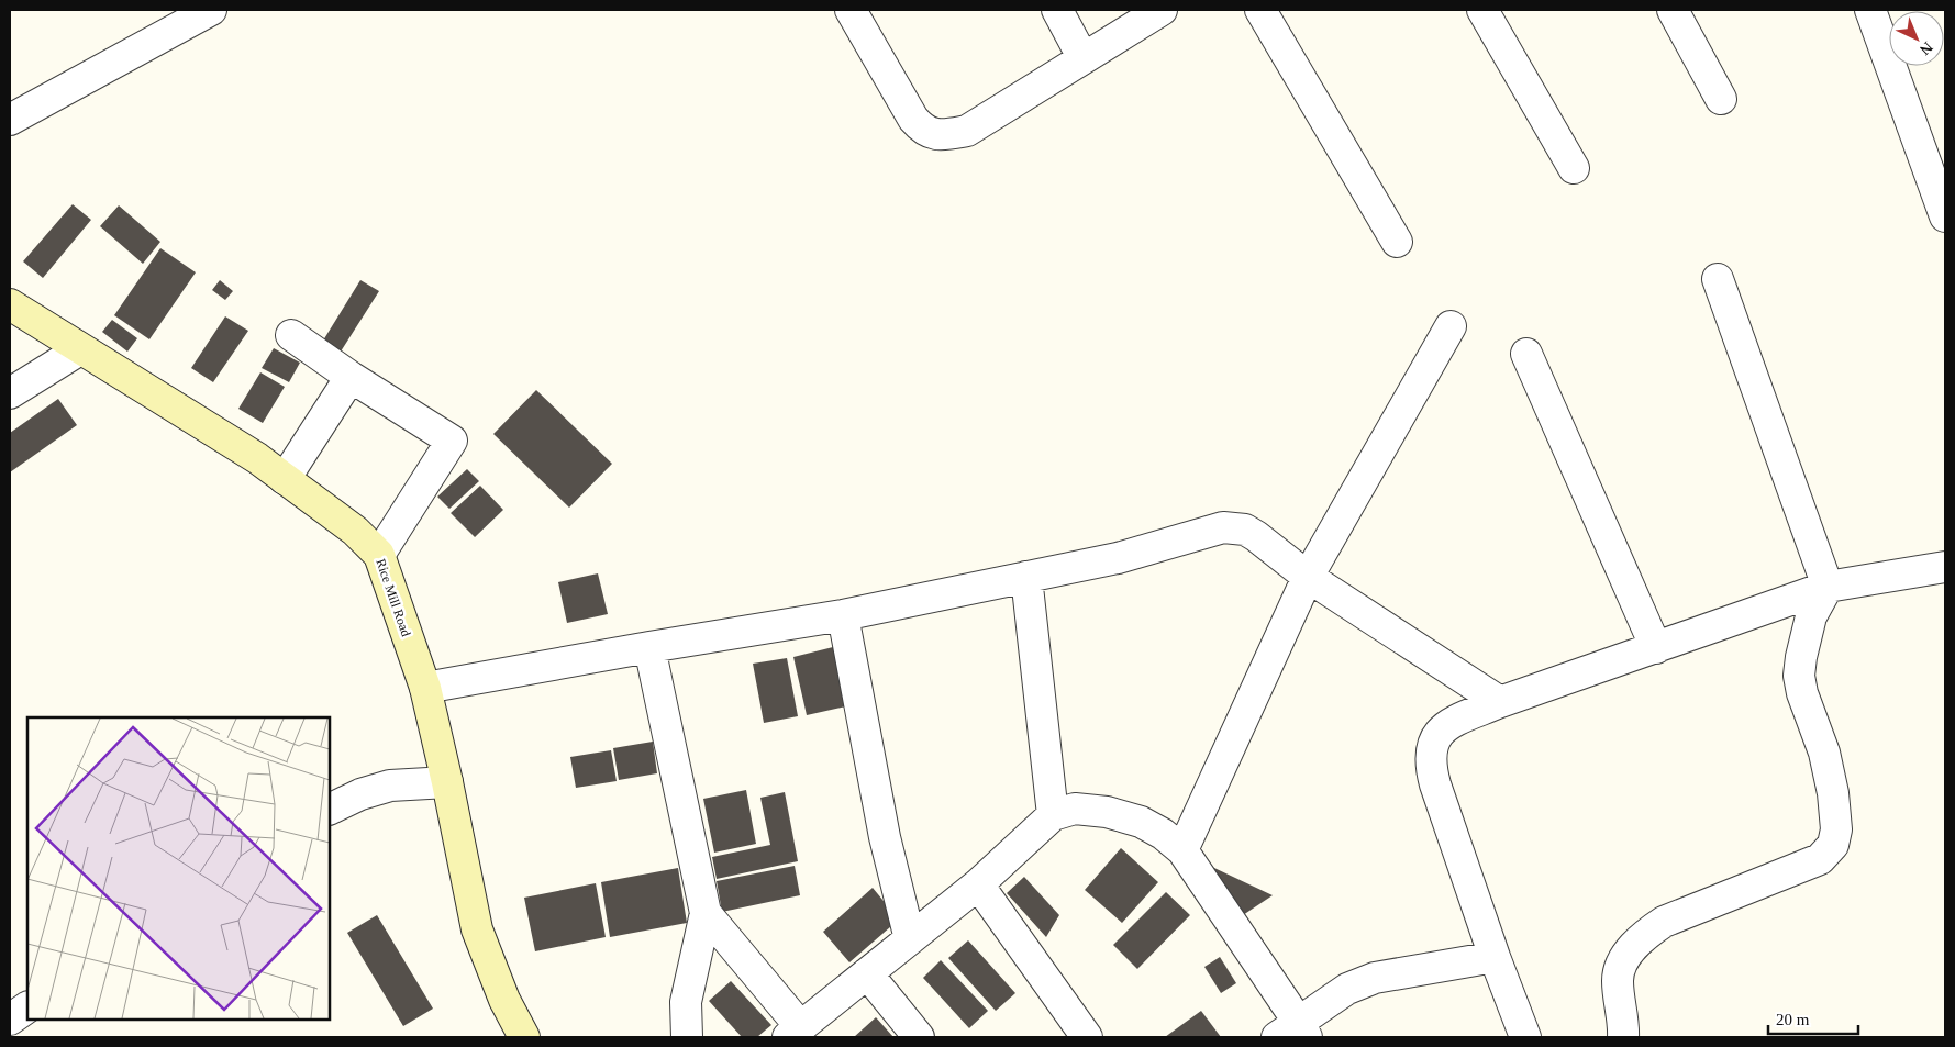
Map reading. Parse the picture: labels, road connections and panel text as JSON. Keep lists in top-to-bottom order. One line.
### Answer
{"streets":{"main road":["Rice Mill Road"]},"scale_bar":"20 m","north":"bottom right"}
